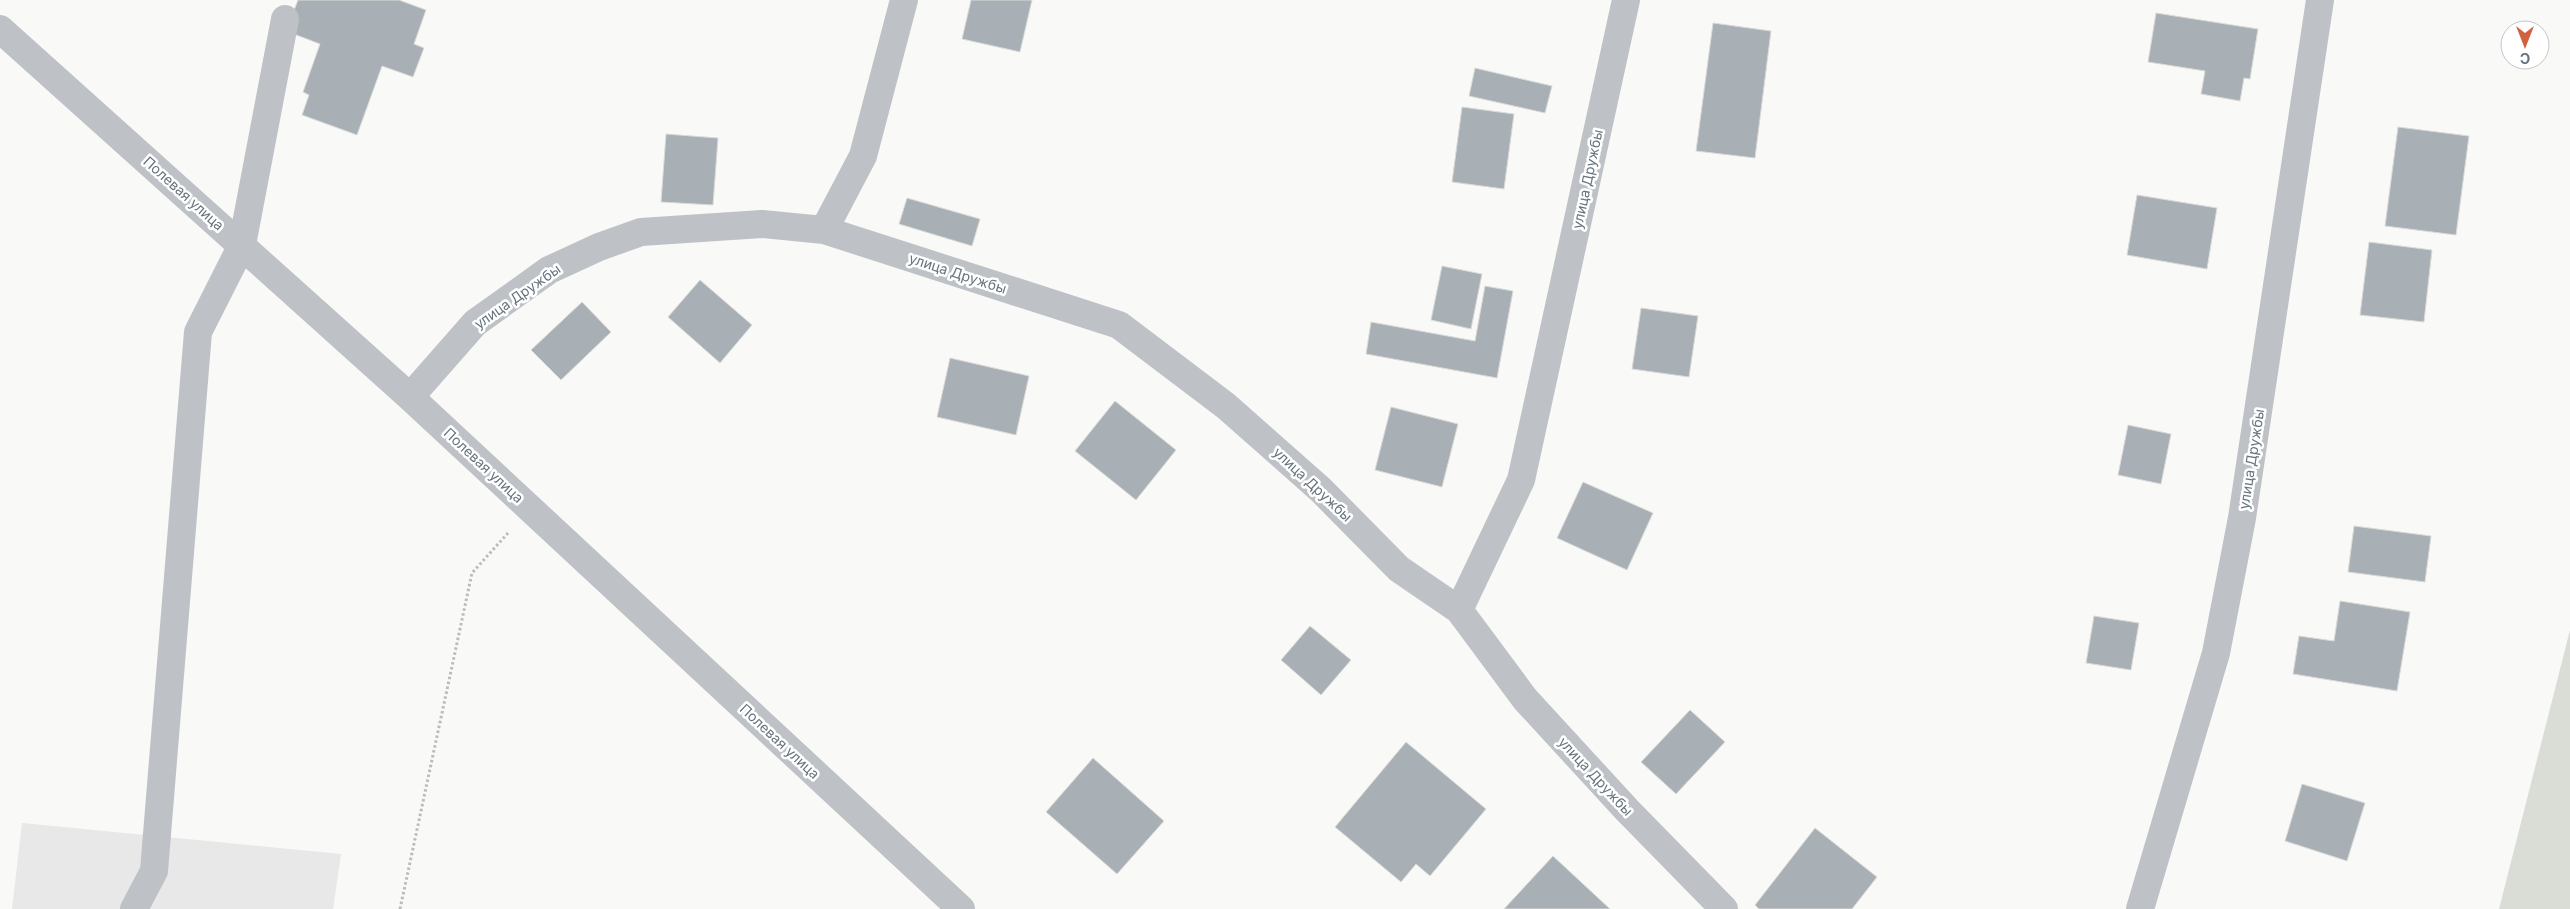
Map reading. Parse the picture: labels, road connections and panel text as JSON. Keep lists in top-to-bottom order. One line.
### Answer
{"streets":{"street":["улица Дружбы","Полевая улица"]},"crossings":[["улица Дружбы","Полевая улица"]],"north":"bottom"}
